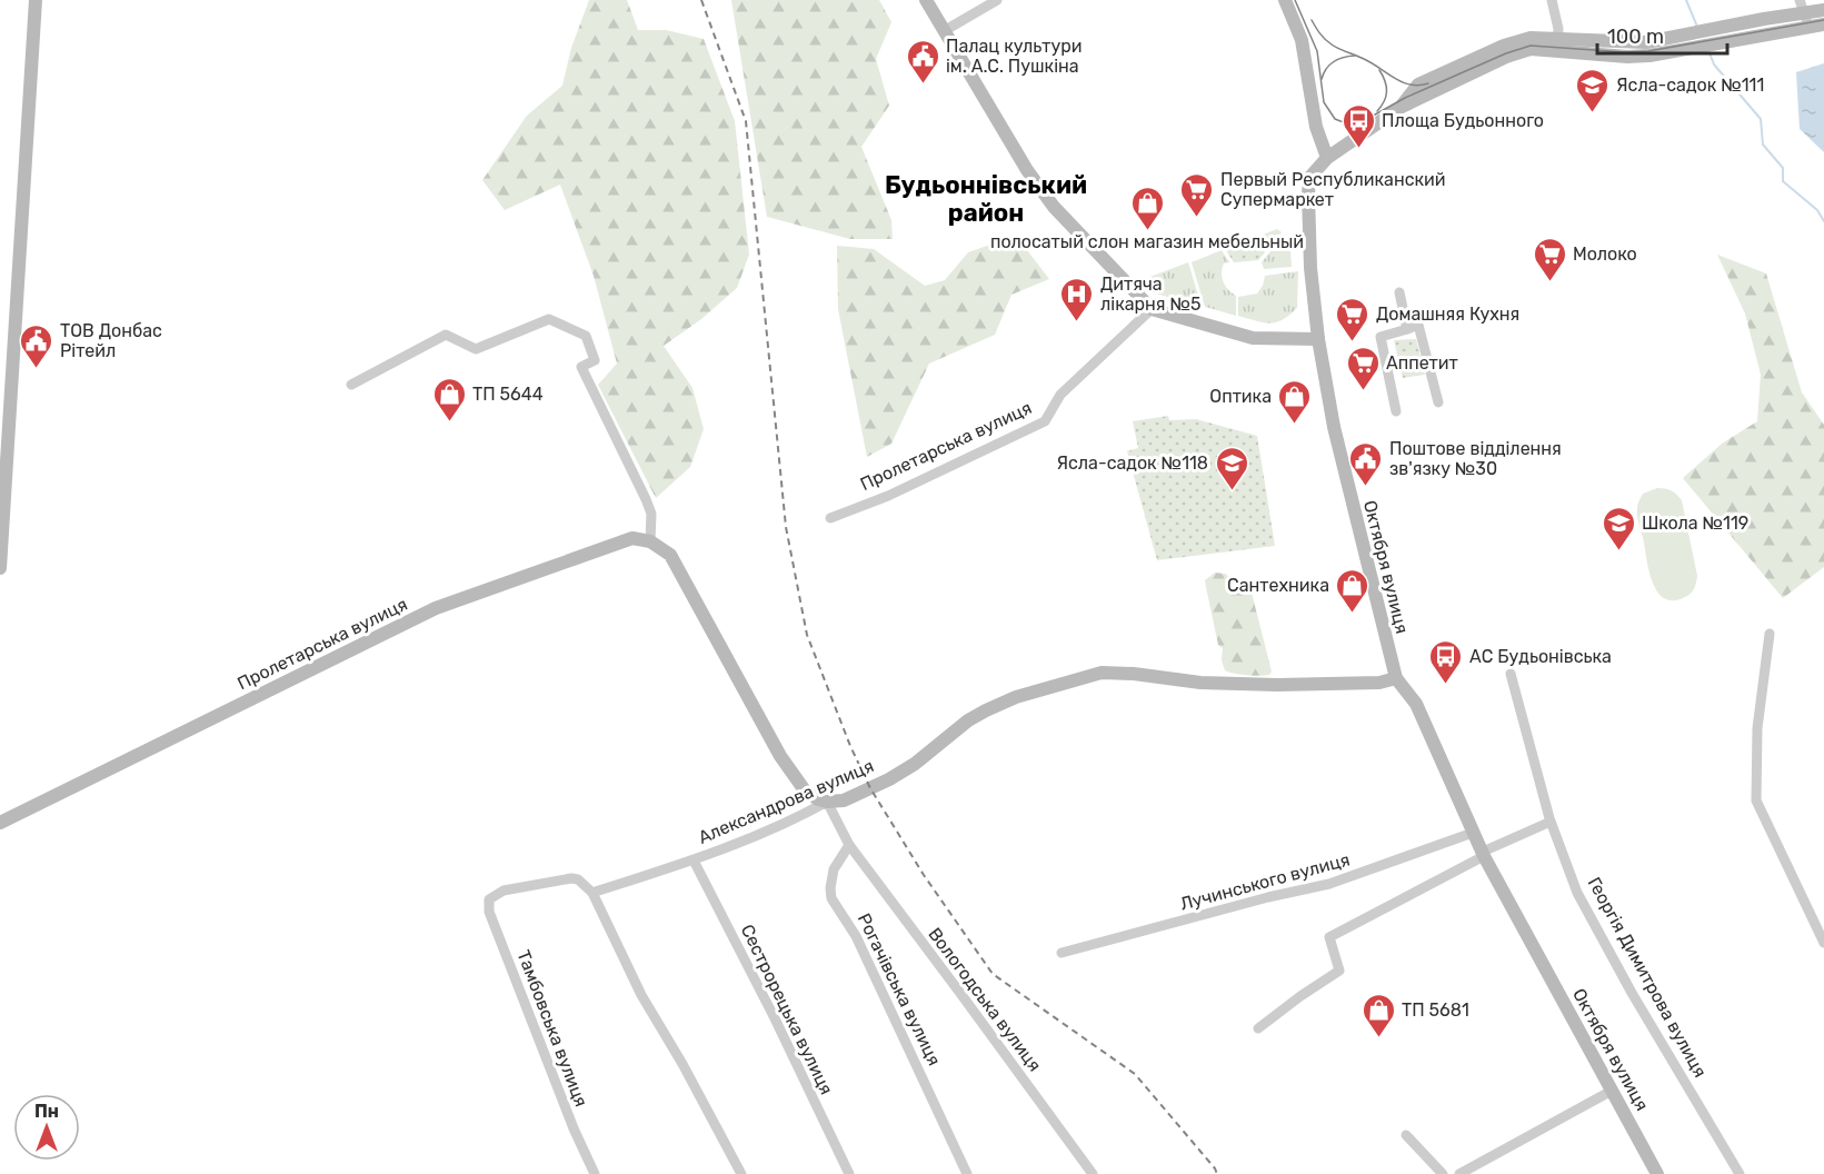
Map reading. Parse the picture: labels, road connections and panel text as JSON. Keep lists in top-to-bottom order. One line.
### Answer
{"streets":{"street":["Пролетарська вулиця","Октября вулиця","Александрова вулиця","Лучинського вулиця","Георгія Димитрова вулиця","Рогачівська вулиця","Вологодська вулиця","Сестрорецька вулиця","Тамбовська вулиця"]},"crossings":[["Октября вулиця","Александрова вулиця"],["Октября вулиця","Лучинського вулиця"],["Александрова вулиця","Сестрорецька вулиця"],["Александрова вулиця","Тамбовська вулиця"],["Рогачівська вулиця","Вологодська вулиця"]],"districts":["Будьоннівський район"],"places":{"public building":["Палац культури ім. А.С. Пушкіна","ТОВ Донбас Рітейл","Поштове відділення зв'язку №30"],"school or university":["Ясла-садок №111","Ясла-садок №118","Школа №119"],"bus stop":["Площа Будьонного","АС Будьонівська"],"supermarket":["Первый Республиканский Супермаркет","Молоко","Домашняя Кухня","Аппетит"],"shop":["полосатый слон магазин мебельный","ТП 5644","Оптика","Сантехника","ТП 5681"],"hospital":["Дитяча лікарня №5"]},"scale_bar":"100 m","north":"top"}
